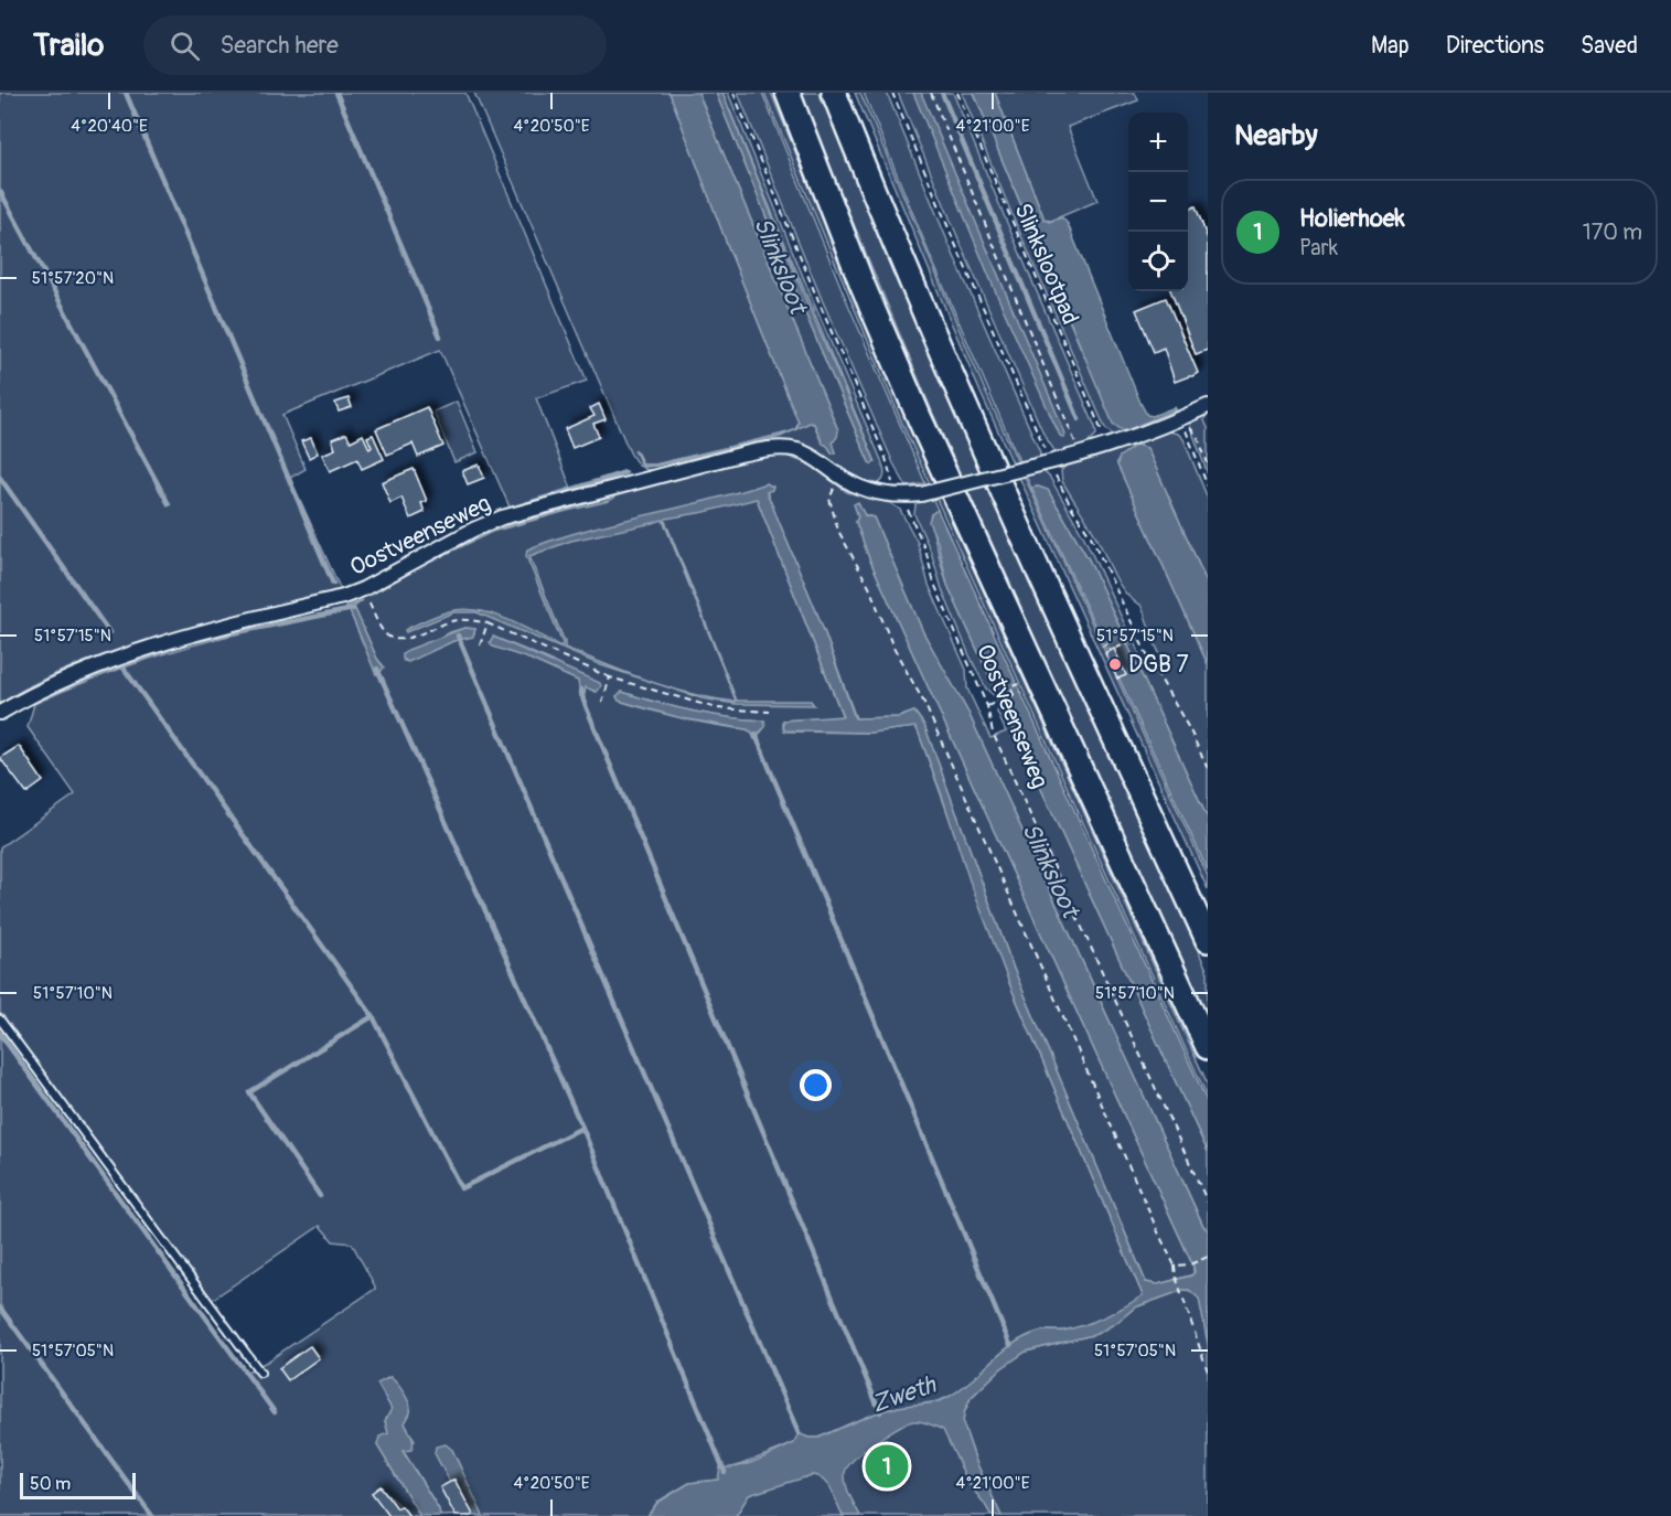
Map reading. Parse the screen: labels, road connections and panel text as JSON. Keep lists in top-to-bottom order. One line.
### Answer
{"streets":{"street":["Oostveenseweg"],"path":["Slinkslootpad"]},"crossings":[["Slinkslootpad","Oostveenseweg"]],"water":["Slinksloot","Zweth"],"places":["DGB 7"],"scale_bar":"50 m","page":{"header":"Trailo","search":"Search here","nav":["Map","Directions","Saved"],"heading":"Nearby","map_buttons":["+","−"],"list":[{"mark":"1","name":"Holierhoek","note":"Park","value":"170 m"}],"pins":"1","scale":"50 m"},"coordinates":["4°20'40\"E","4°20'50\"E","4°21'00\"E","51°57'20\"N","51°57'15\"N","51°57'10\"N","51°57'05\"N"]}
